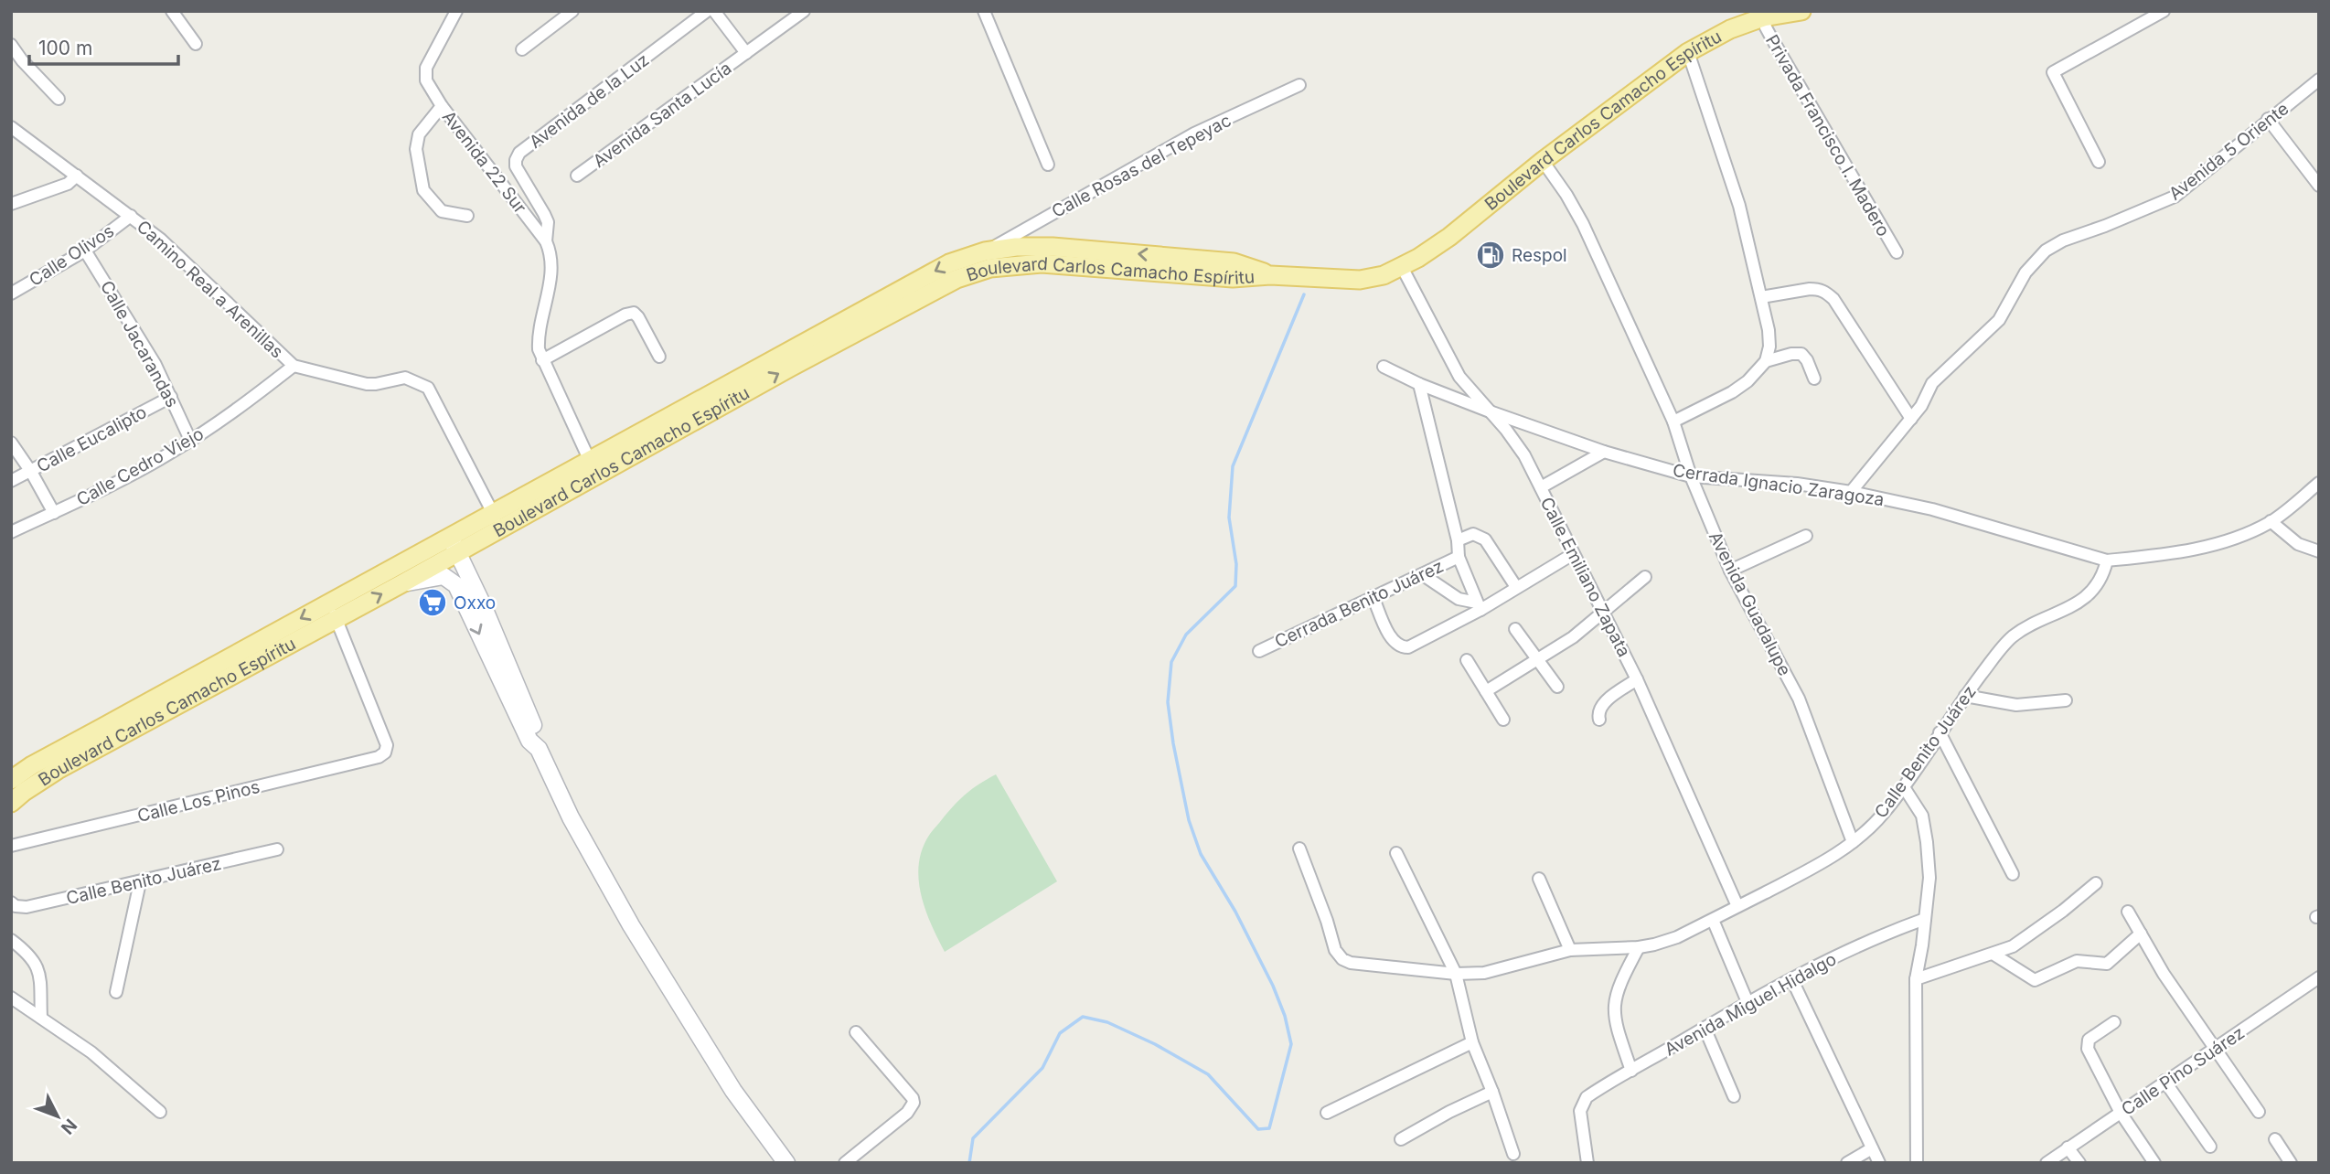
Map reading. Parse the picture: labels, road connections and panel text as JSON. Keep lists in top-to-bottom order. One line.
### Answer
{"streets":{"main road":["Boulevard Carlos Camacho Espíritu"],"street":["Avenida de la Luz","Avenida Santa Lucía","Privada Francisco I. Madero","Avenida 5 Oriente","Avenida 22 Sur","Calle Rosas del Tepeyac","Calle Olivos","Camino Real a Arenillas","Calle Jacarandas","Calle Eucalipto","Calle Cedro Viejo","Cerrada Ignacio Zaragoza","Calle Emiliano Zapata","Cerrada Benito Juárez","Avenida Guadalupe","Calle Benito Juárez","Calle Los Pinos","Avenida Miguel Hidalgo","Calle Pino Suárez"]},"crossings":[["Avenida de la Luz","Avenida 22 Sur"],["Boulevard Carlos Camacho Espíritu","Privada Francisco I. Madero"],["Boulevard Carlos Camacho Espíritu","Calle Rosas del Tepeyac"],["Boulevard Carlos Camacho Espíritu","Camino Real a Arenillas"],["Boulevard Carlos Camacho Espíritu","Calle Emiliano Zapata"],["Boulevard Carlos Camacho Espíritu","Avenida Guadalupe"],["Boulevard Carlos Camacho Espíritu","Calle Los Pinos"],["Calle Olivos","Camino Real a Arenillas"],["Calle Olivos","Calle Jacarandas"],["Camino Real a Arenillas","Calle Cedro Viejo"],["Calle Jacarandas","Calle Eucalipto"],["Calle Jacarandas","Calle Cedro Viejo"],["Cerrada Ignacio Zaragoza","Calle Emiliano Zapata"],["Cerrada Ignacio Zaragoza","Avenida Guadalupe"],["Cerrada Ignacio Zaragoza","Calle Benito Juárez"],["Calle Emiliano Zapata","Calle Benito Juárez"],["Avenida Guadalupe","Calle Benito Juárez"]],"places":{"fuel station":["Respol"],"supermarket":["Oxxo"]},"scale_bar":"100 m","north":"bottom right"}
